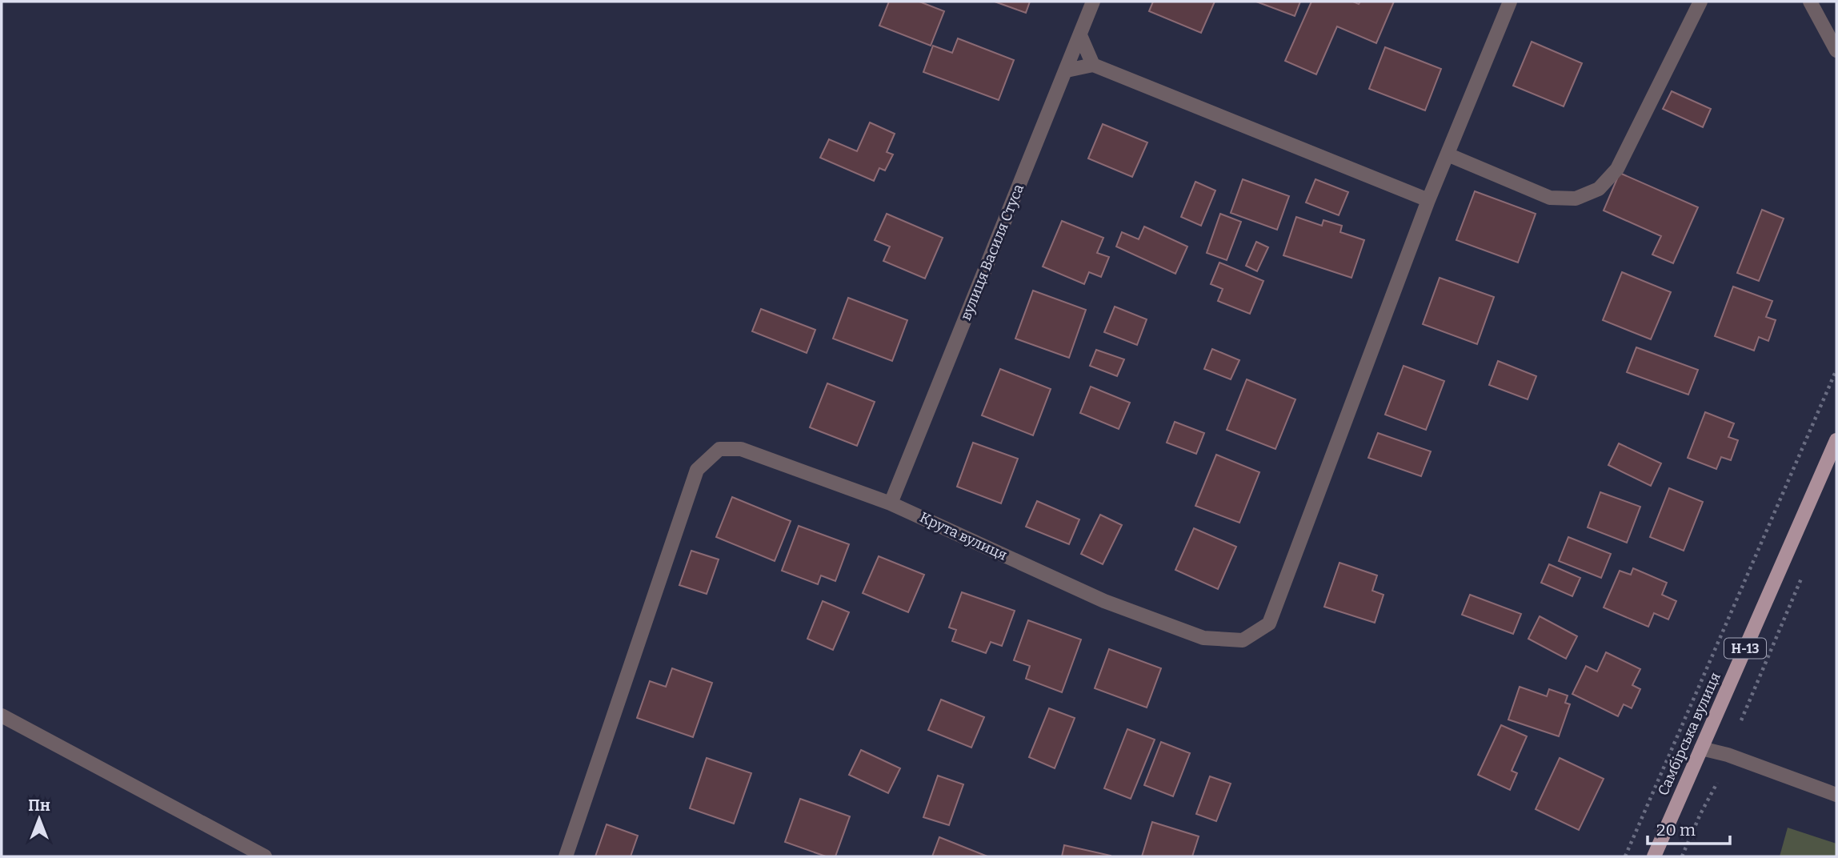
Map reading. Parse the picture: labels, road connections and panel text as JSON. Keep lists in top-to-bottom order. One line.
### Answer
{"streets":{"main road":["Н-13","Самбірська вулиця"],"street":["вулиця Василя Стуса","Крута вулиця"]},"crossings":[["вулиця Василя Стуса","Крута вулиця"]],"scale_bar":"20 m","north":"top"}
